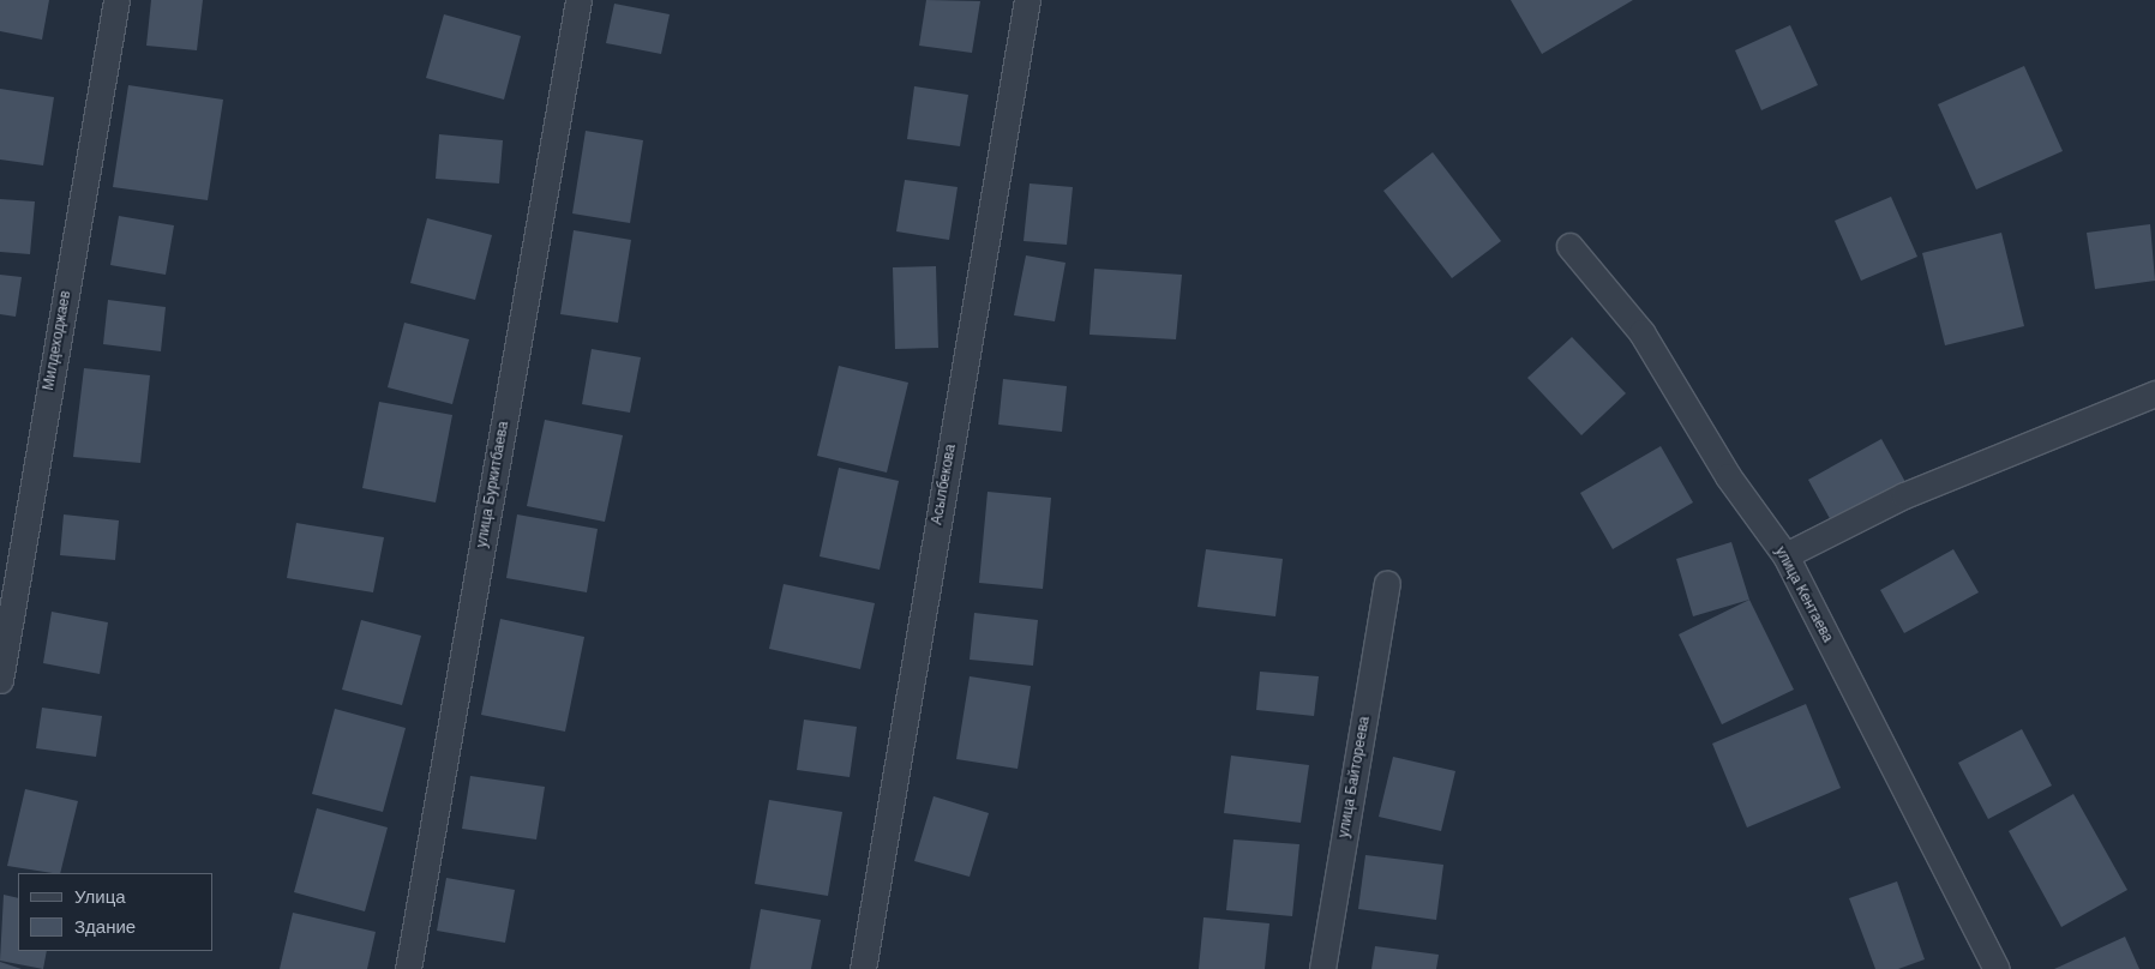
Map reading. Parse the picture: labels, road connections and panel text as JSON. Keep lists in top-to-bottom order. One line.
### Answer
{"streets":{"street":["Милдеходжаев","улица Буркитбаева","Асылбекова","улица Кентаева","улица Байтореева"]},"legend":["Улица","Здание"]}
